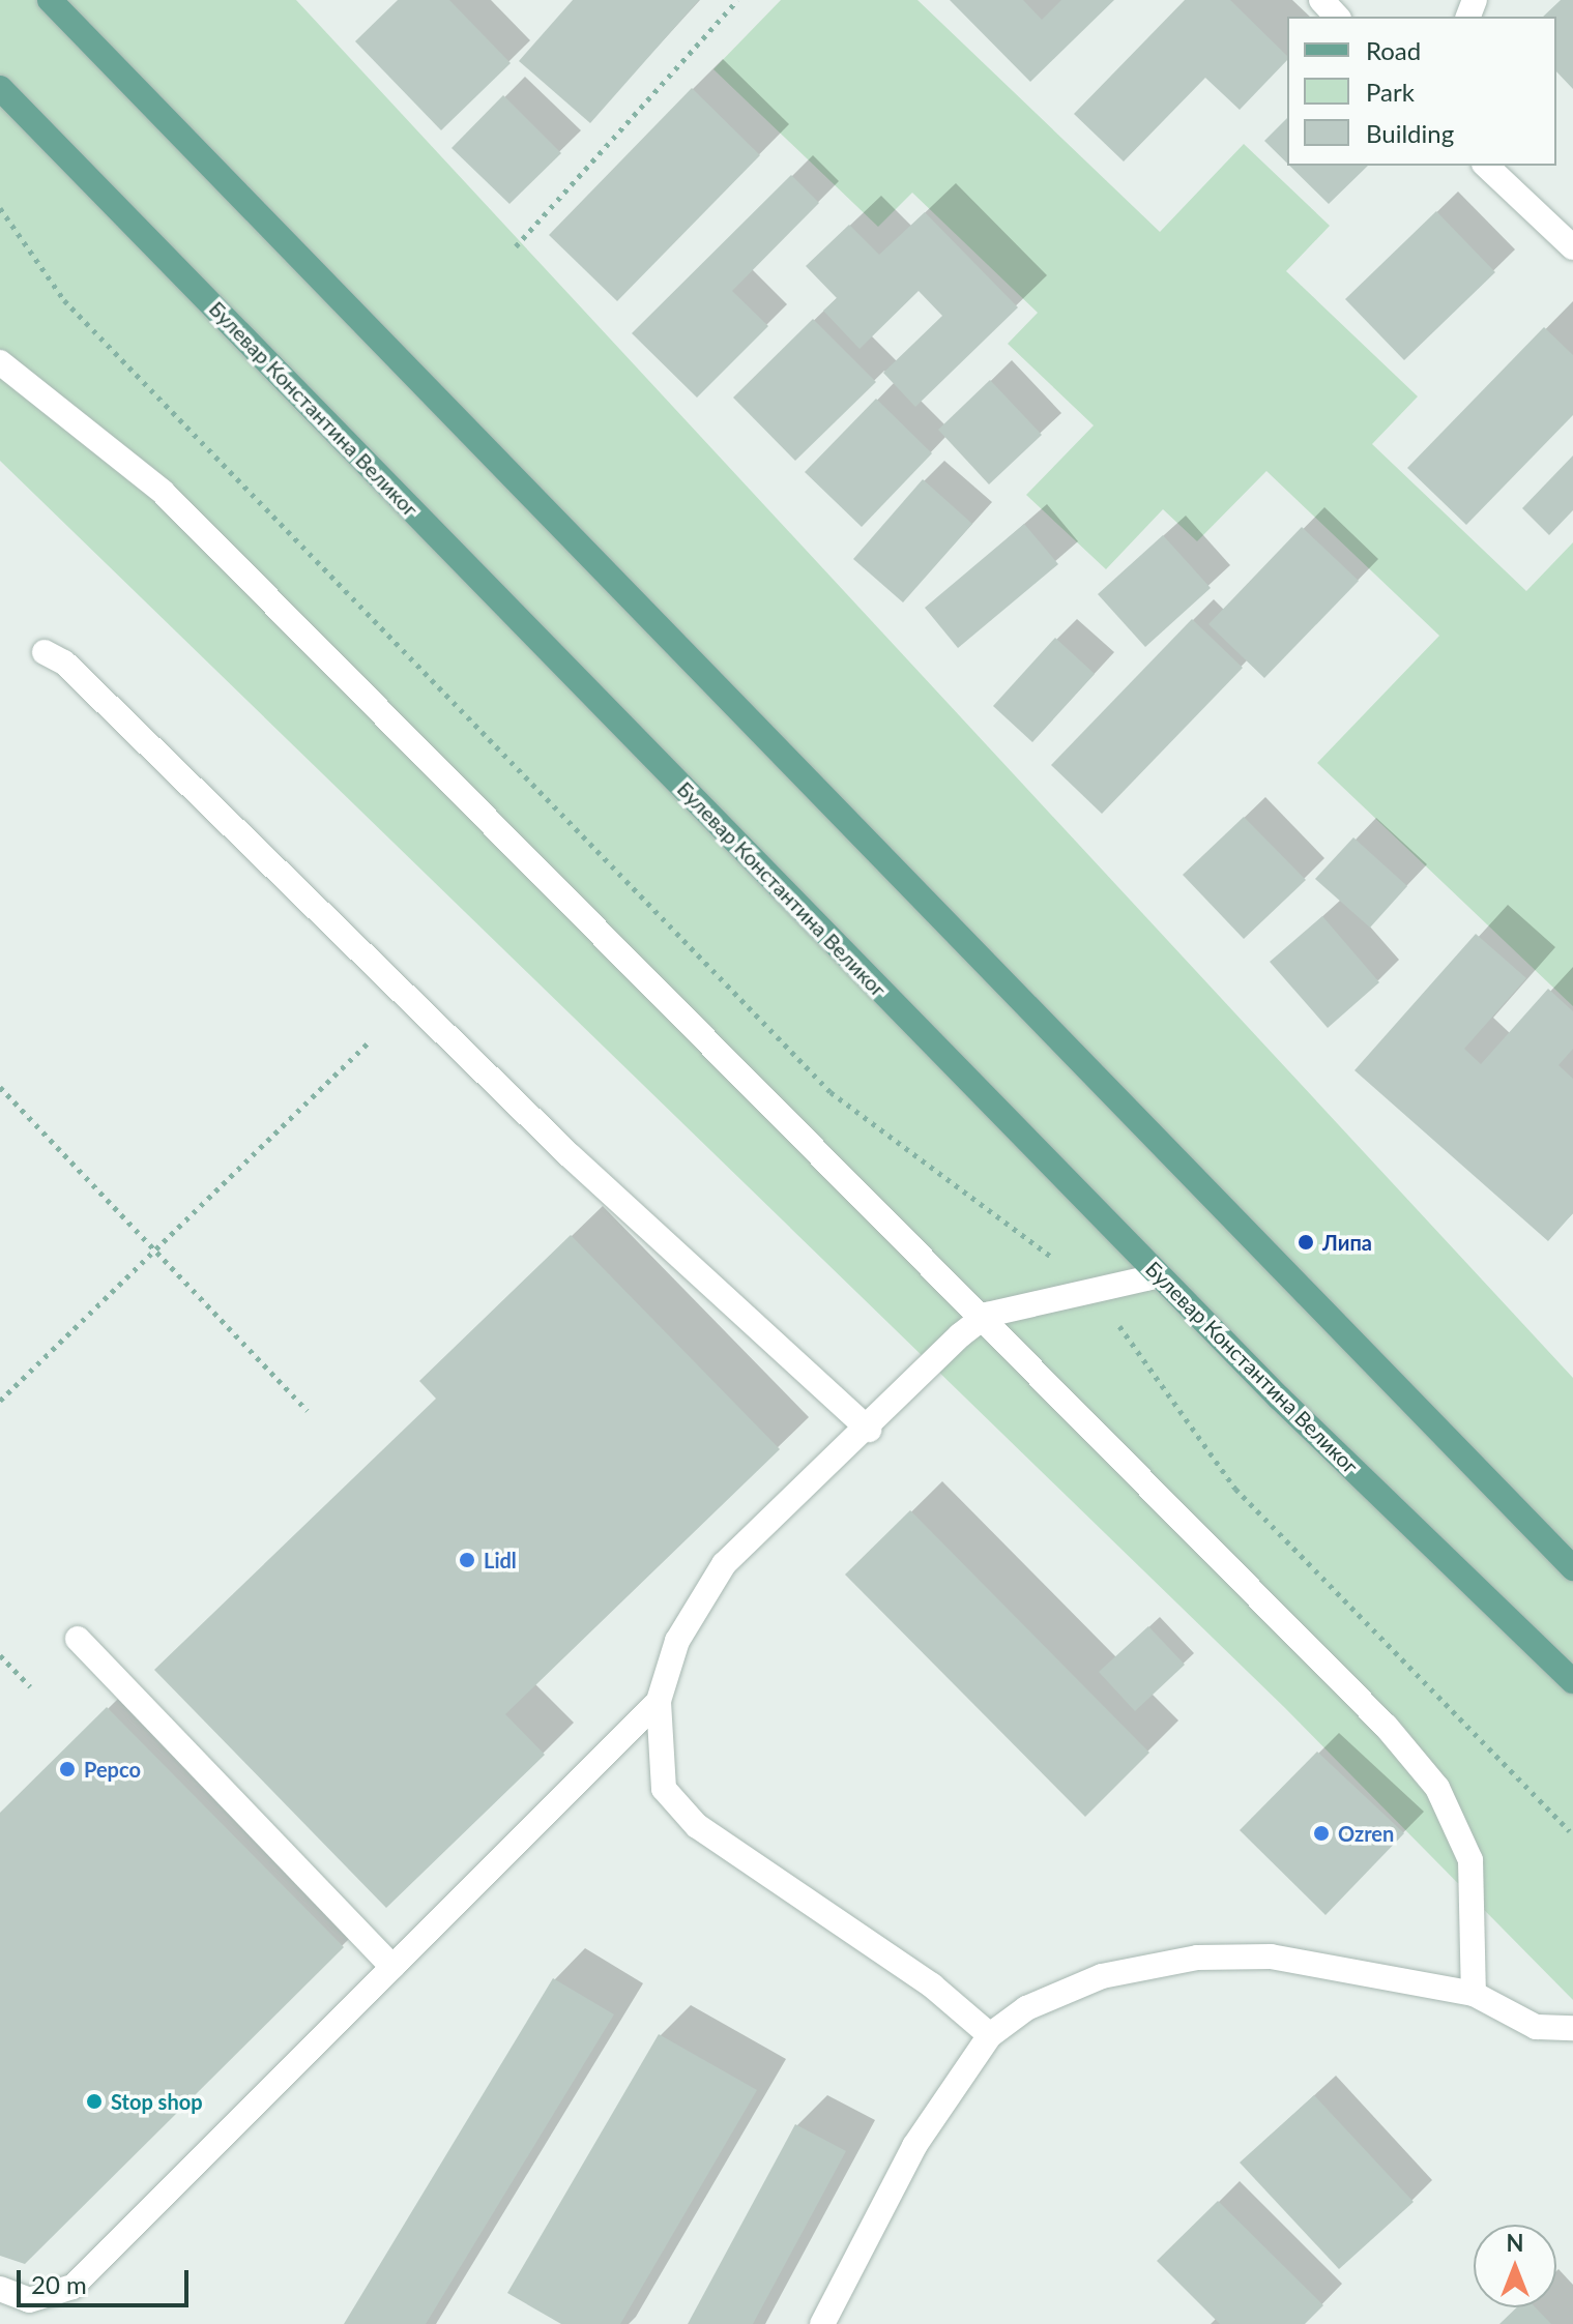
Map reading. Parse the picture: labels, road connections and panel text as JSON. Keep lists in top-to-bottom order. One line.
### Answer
{"streets":{"main road":["Булевар Константина Великог"]},"places":["Липа","Lidl","Pepco","Ozren","Stop shop"],"legend":["Road","Park","Building"],"scale_bar":"20 m","north":"top"}
